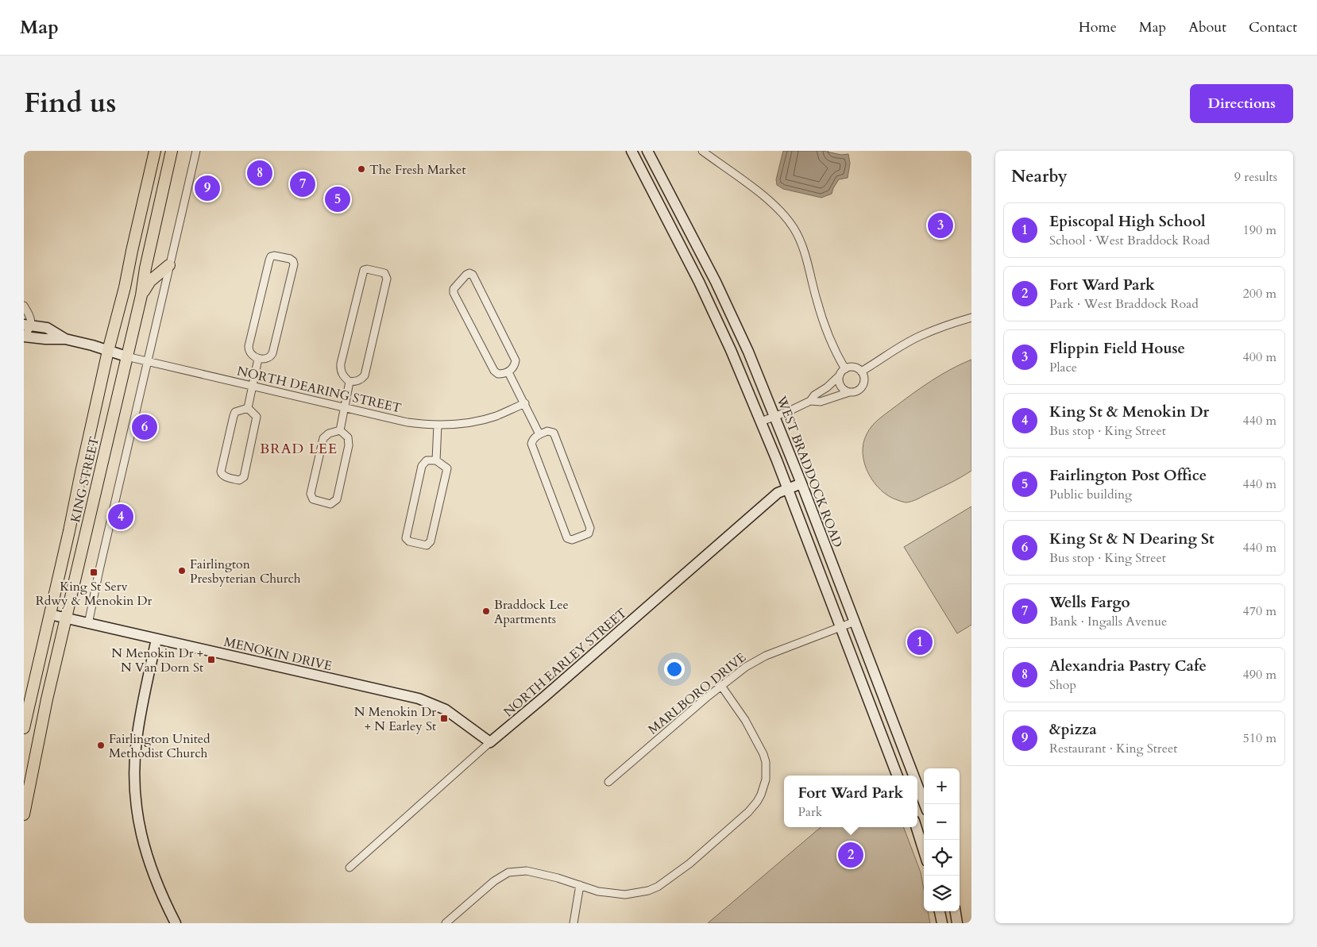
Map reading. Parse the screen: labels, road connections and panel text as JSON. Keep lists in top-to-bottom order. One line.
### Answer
{"streets":{"main road":["NORTH DEARING STREET","WEST BRADDOCK ROAD","KING STREET","MENOKIN DRIVE","NORTH EARLEY STREET"],"street":["MARLBORO DRIVE"]},"crossings":[["NORTH DEARING STREET","KING STREET"],["WEST BRADDOCK ROAD","NORTH EARLEY STREET"],["WEST BRADDOCK ROAD","MARLBORO DRIVE"],["KING STREET","MENOKIN DRIVE"],["MENOKIN DRIVE","NORTH EARLEY STREET"]],"districts":["BRAD LEE"],"places":{"other":["The Fresh Market","Fairlington Presbyterian Church","Braddock Lee Apartments","Fairlington United Methodist Church"],"transit":["King St Serv Rdwy & Menokin Dr","N Menokin Dr + N Van Dorn St","N Menokin Dr + N Earley St"]},"page":{"header":"Map","nav":["Home","Map","About","Contact"],"title":"Find us","buttons":"Directions","heading":["Nearby","9 results"],"pins":["8","7","9","5","3","6","4","1","2"],"list":[{"mark":"1","name":"Episcopal High School","note":"School · West Braddock Road","value":"190 m"},{"mark":"2","name":"Fort Ward Park","note":"Park · West Braddock Road","value":"200 m"},{"mark":"3","name":"Flippin Field House","note":"Place","value":"400 m"},{"mark":"4","name":"King St & Menokin Dr","note":"Bus stop · King Street","value":"440 m"},{"mark":"5","name":"Fairlington Post Office","note":"Public building","value":"440 m"},{"mark":"6","name":"King St & N Dearing St","note":"Bus stop · King Street","value":"440 m"},{"mark":"7","name":"Wells Fargo","note":"Bank · Ingalls Avenue","value":"470 m"},{"mark":"8","name":"Alexandria Pastry Cafe","note":"Shop","value":"490 m"},{"mark":"9","name":"&pizza","note":"Restaurant · King Street","value":"510 m"}],"map_buttons":["+","−"],"popup":["Fort Ward Park","Park"]}}
